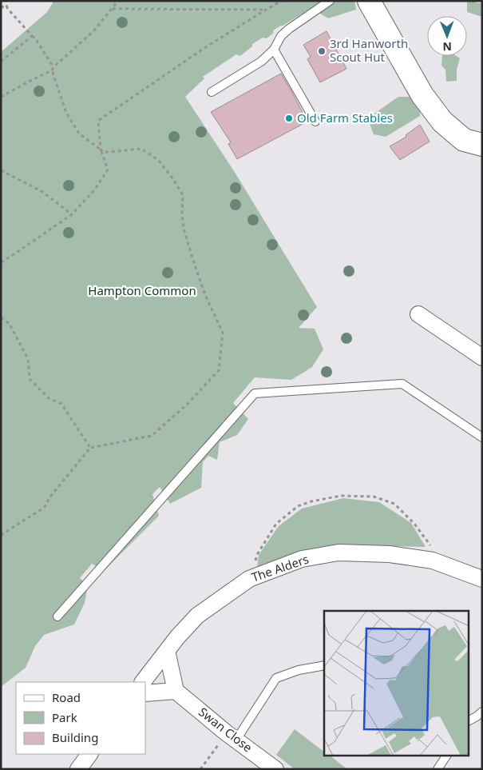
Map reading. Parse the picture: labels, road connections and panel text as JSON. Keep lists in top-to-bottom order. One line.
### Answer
{"streets":{"street":["The Alders","Swan Close"]},"parks":["Hampton Common"],"places":["3rd Hanworth Scout Hut","Old Farm Stables"],"legend":["Road","Park","Building"],"north":"bottom"}
